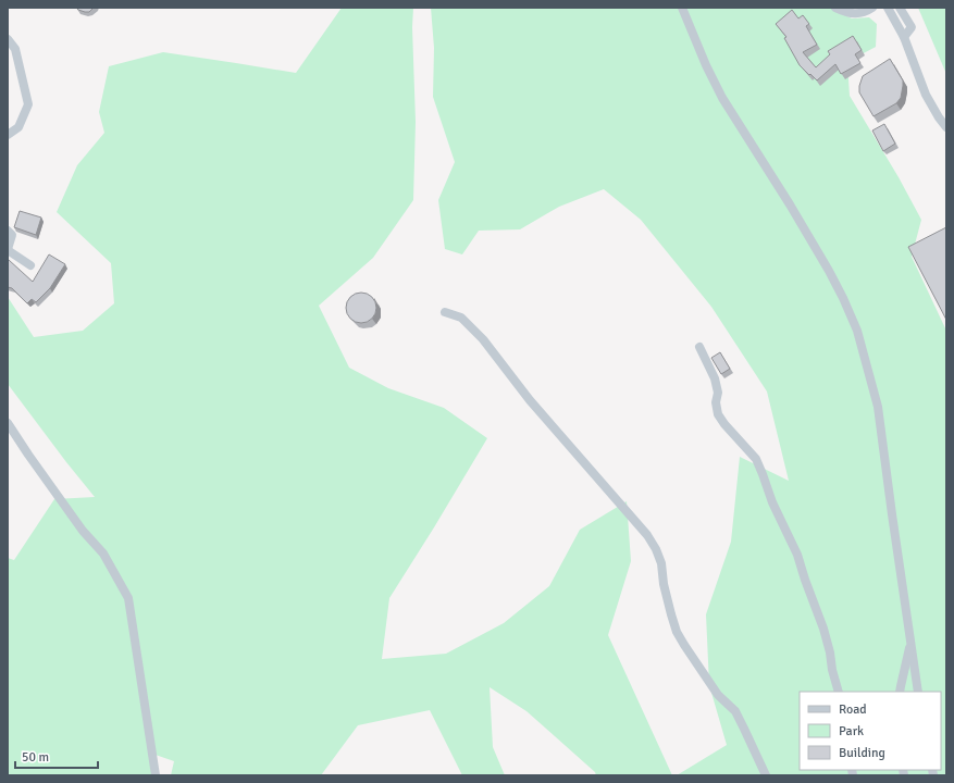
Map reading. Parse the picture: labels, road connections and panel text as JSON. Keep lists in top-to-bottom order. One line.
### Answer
{"legend":["Road","Park","Building"],"scale_bar":"50 m"}
